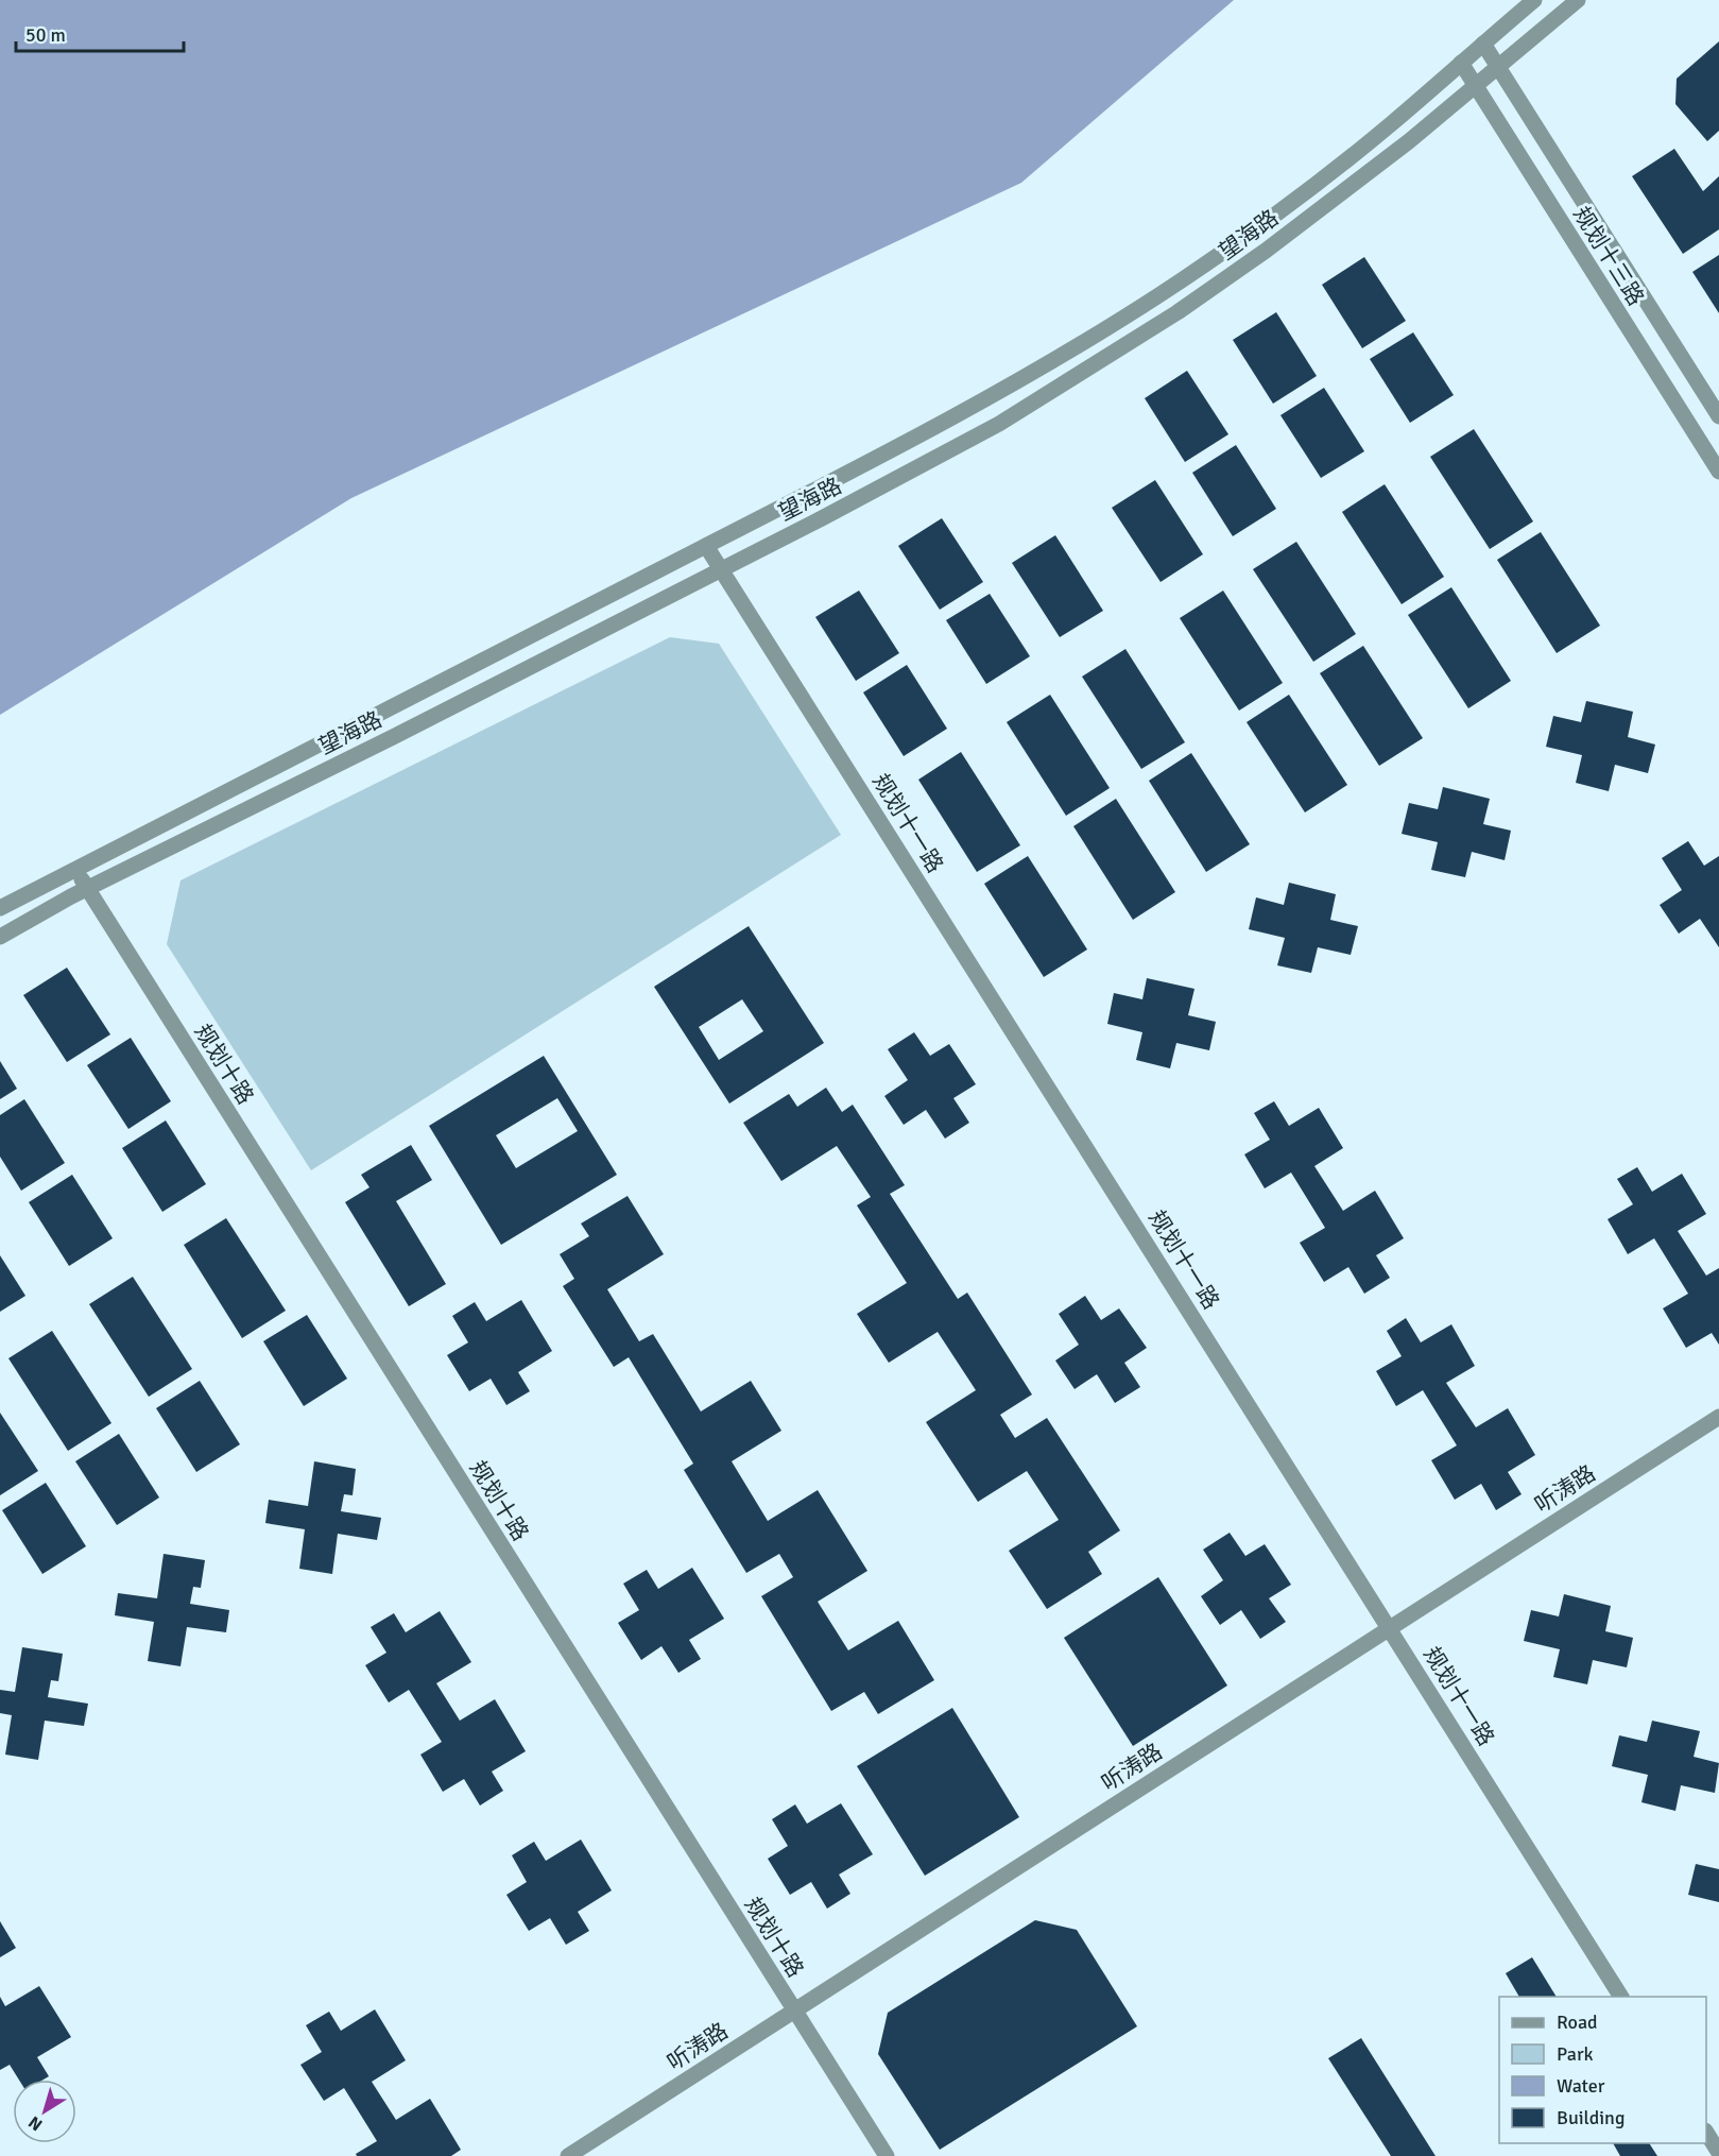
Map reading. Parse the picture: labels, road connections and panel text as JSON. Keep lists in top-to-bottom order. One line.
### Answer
{"streets":{"street":["望海路","规划十三路","规划十一路","规划十路","听涛路"]},"crossings":[["望海路","规划十三路"],["望海路","规划十一路"],["望海路","规划十路"],["规划十一路","听涛路"],["规划十路","听涛路"]],"legend":["Road","Park","Water","Building"],"scale_bar":"50 m","north":"bottom left"}
